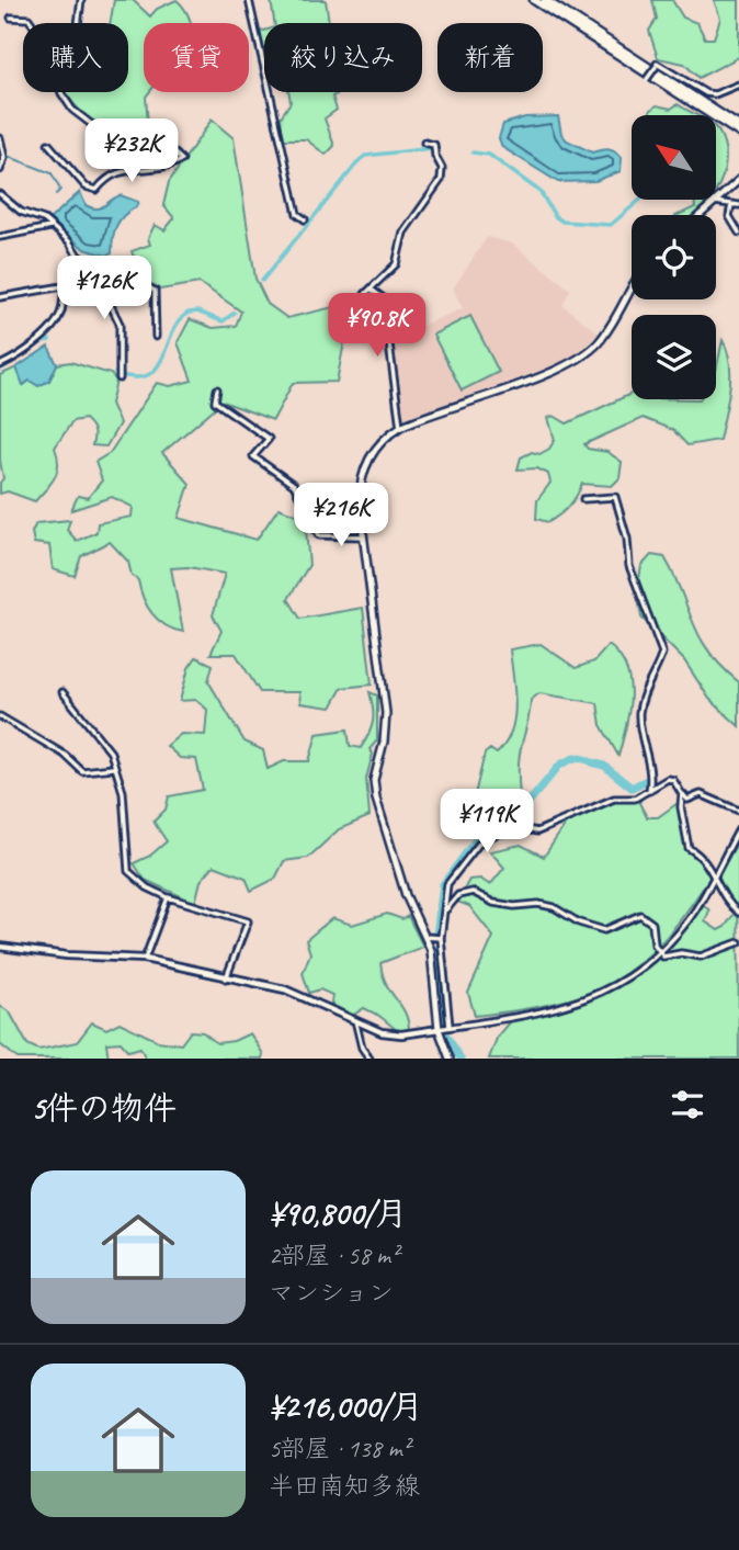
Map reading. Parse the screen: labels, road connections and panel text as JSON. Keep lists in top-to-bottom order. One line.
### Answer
{"north":"top left","page":{"chip":["購入","賃貸","絞り込み","新着"],"price":["¥232K","¥126K","¥90.8K","¥216K","¥119K"],"heading":"5件の物件","list":[{"name":"¥90,800/月","note":"2部屋 · 58 m² · マンション"},{"name":"¥216,000/月","note":"5部屋 · 138 m² · 半田南知多線"}]}}
